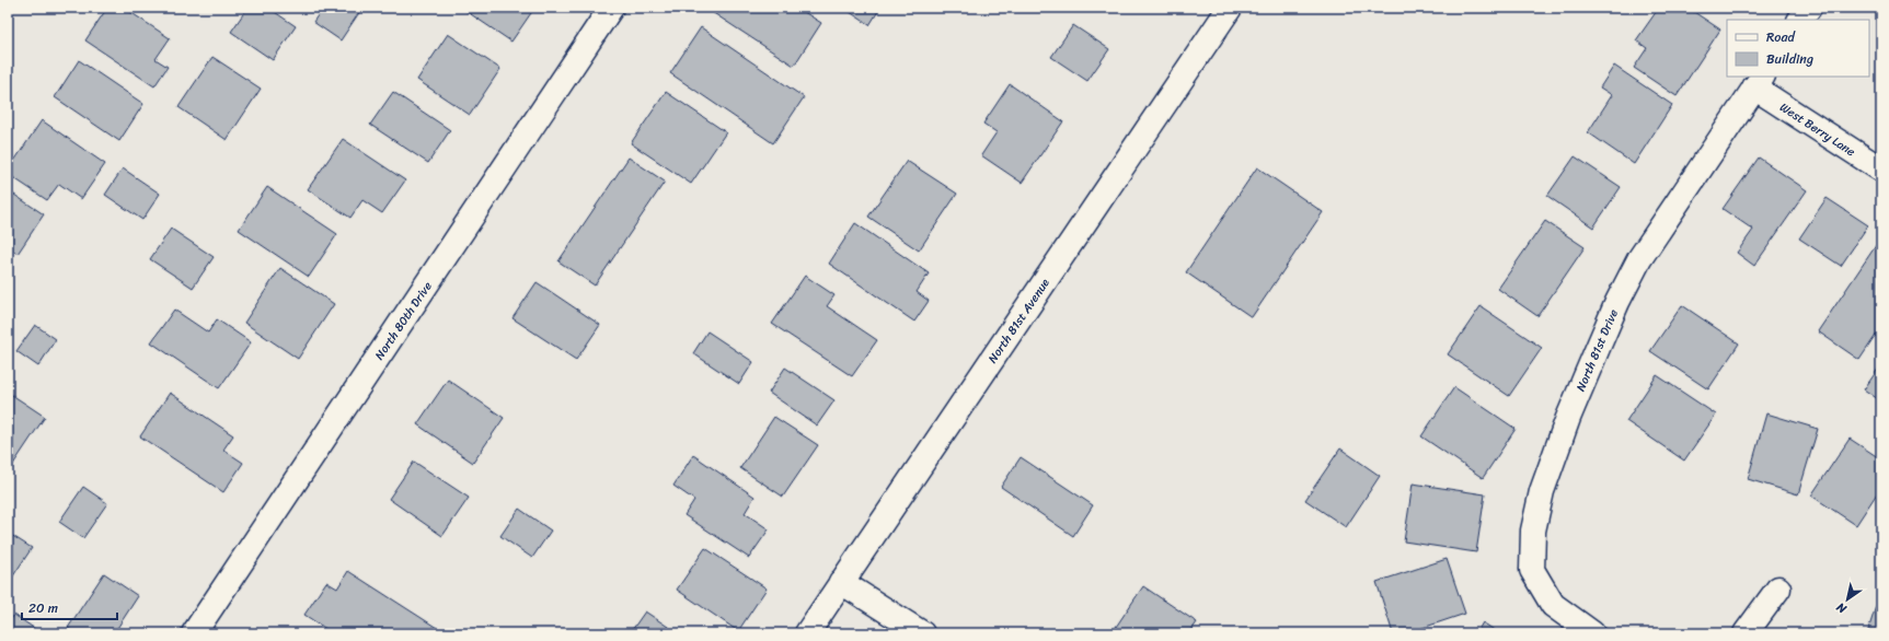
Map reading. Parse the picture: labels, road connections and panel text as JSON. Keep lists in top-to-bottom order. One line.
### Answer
{"streets":{"street":["West Berry Lane","North 80th Drive","North 81st Avenue","North 81st Drive"]},"crossings":[["West Berry Lane","North 81st Drive"]],"legend":["Road","Building"],"scale_bar":"20 m","north":"bottom left"}
